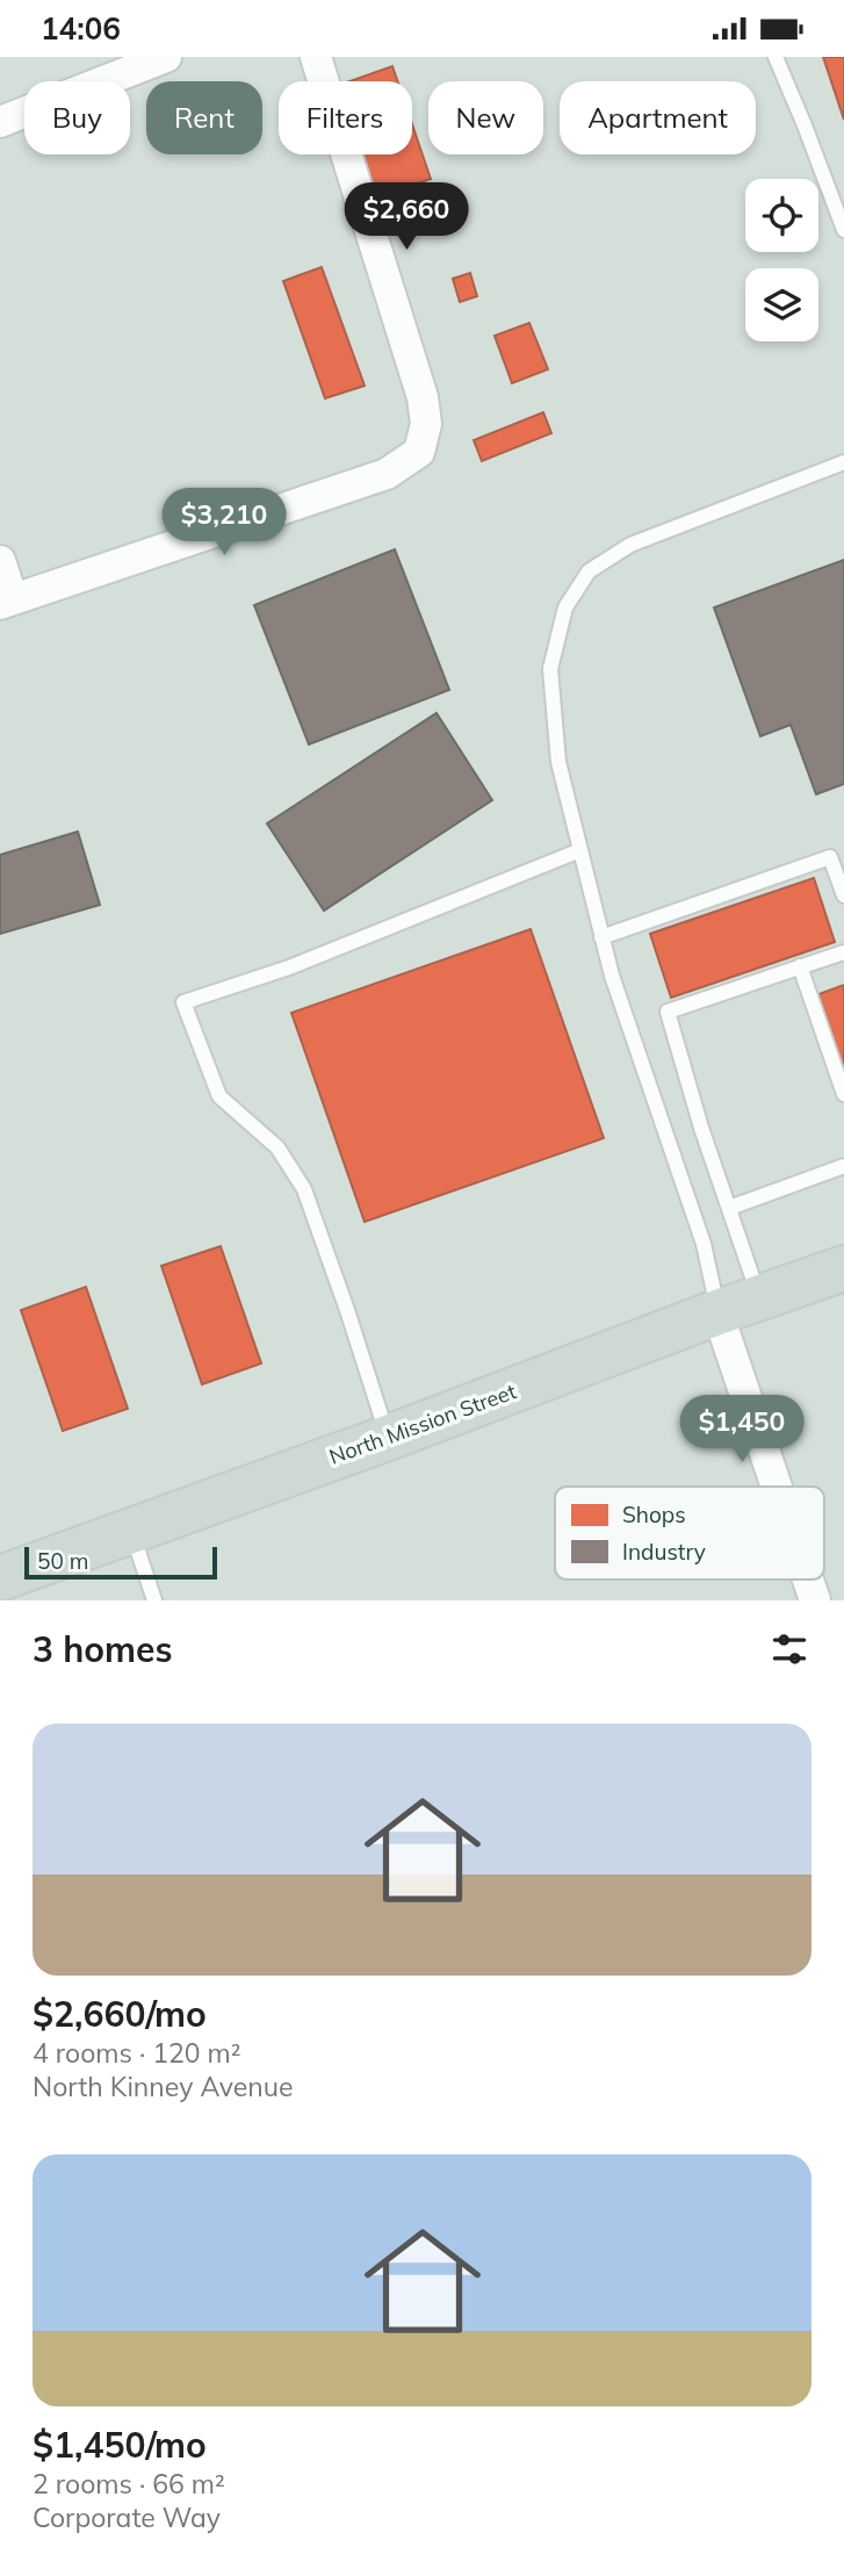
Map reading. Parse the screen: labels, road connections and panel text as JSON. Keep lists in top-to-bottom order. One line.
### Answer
{"streets":{"main road":["North Mission Street"]},"legend":["Shops","Industry"],"scale_bar":"50 m","page":{"status":"14:06","chip":["Buy","Rent","Filters","New","Apartment"],"price":["$2,660","$3,210","$1,450"],"scale":"50 m","heading":"3 homes","list":[{"name":"$2,660/mo","note":"4 rooms · 120 m² · North Kinney Avenue"},{"name":"$1,450/mo","note":"2 rooms · 66 m² · Corporate Way"}]}}
